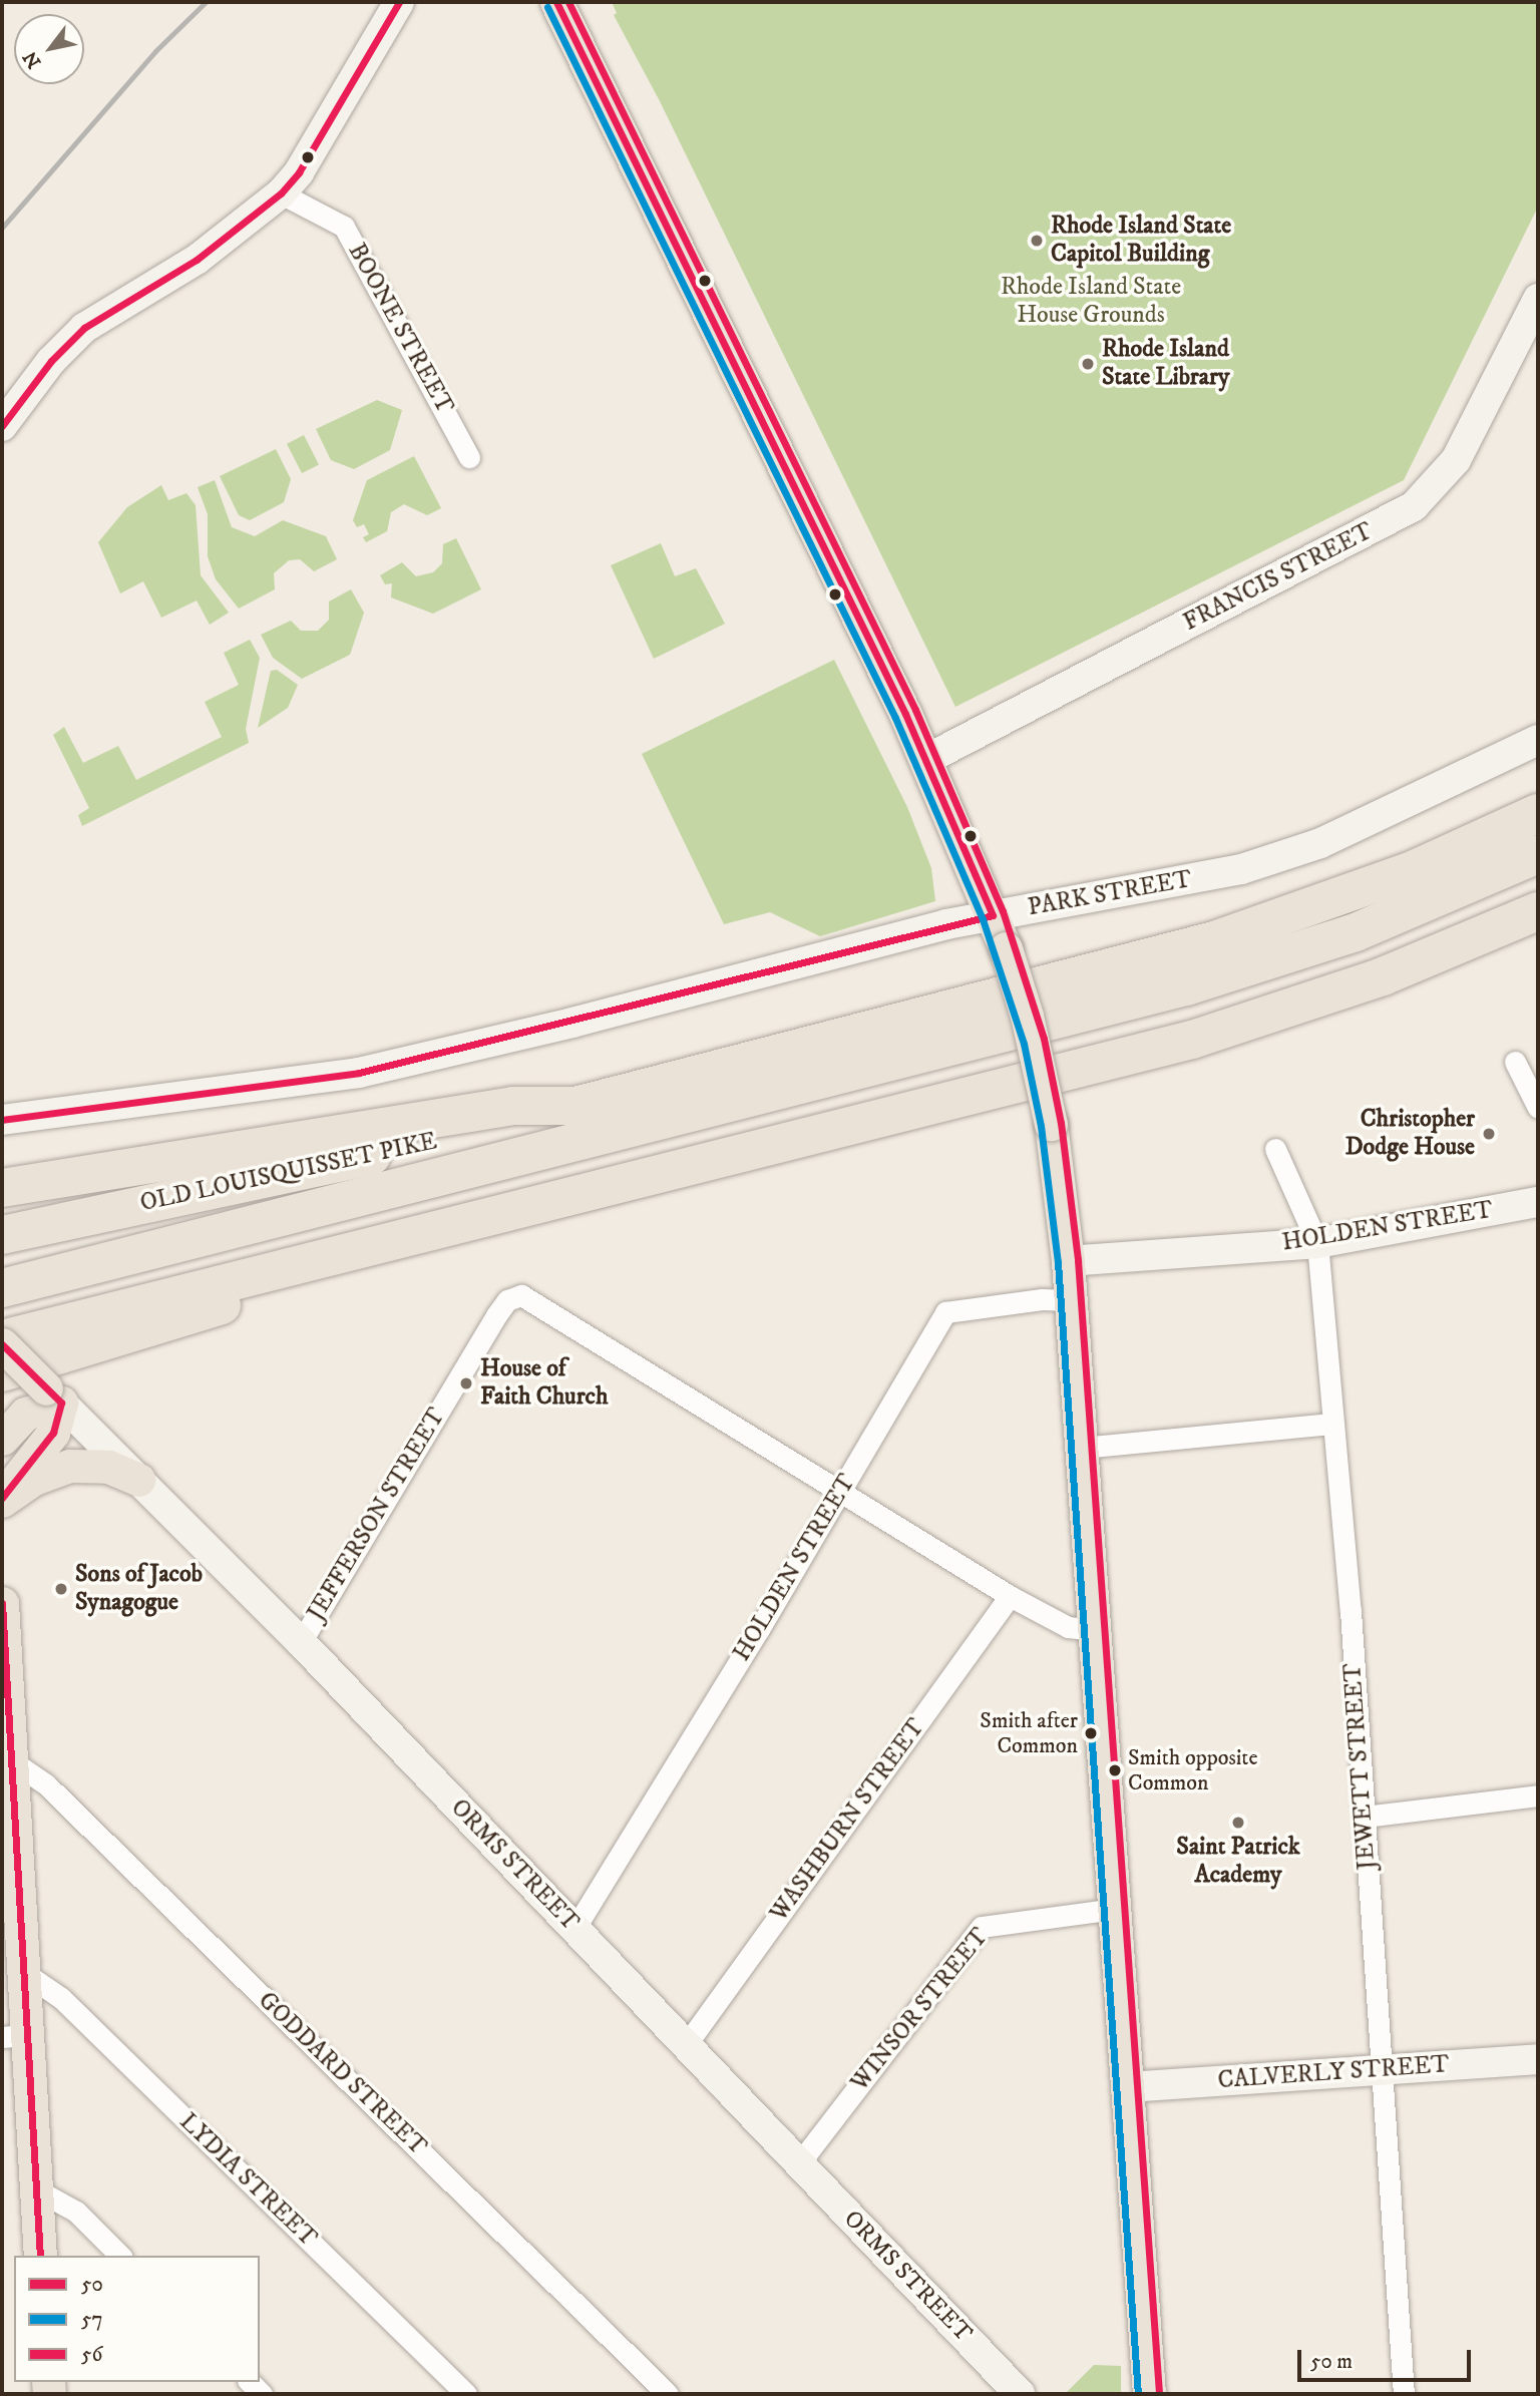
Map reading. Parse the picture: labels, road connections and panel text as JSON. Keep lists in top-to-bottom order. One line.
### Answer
{"streets":{"highway":["OLD LOUISQUISSET PIKE"],"main road":["ORMS STREET"],"street":["BOONE STREET","FRANCIS STREET","PARK STREET","HOLDEN STREET","JEFFERSON STREET","JEWETT STREET","WASHBURN STREET","WINSOR STREET","CALVERLY STREET","GODDARD STREET","LYDIA STREET"]},"crossings":[["HOLDEN STREET","JEFFERSON STREET"],["HOLDEN STREET","JEWETT STREET"],["HOLDEN STREET","ORMS STREET"],["JEFFERSON STREET","ORMS STREET"],["JEWETT STREET","CALVERLY STREET"],["WASHBURN STREET","ORMS STREET"],["ORMS STREET","WINSOR STREET"]],"parks":["Rhode Island State House Grounds"],"places":["Rhode Island State Capitol Building","Rhode Island State Library","Christopher Dodge House","House of Faith Church","Sons of Jacob Synagogue","Smith after Common","Smith opposite Common","Saint Patrick Academy"],"lines":["transit line 50","transit line 56","transit line 57"],"legend":["50","57","56"],"scale_bar":"50 m","north":"bottom left"}
